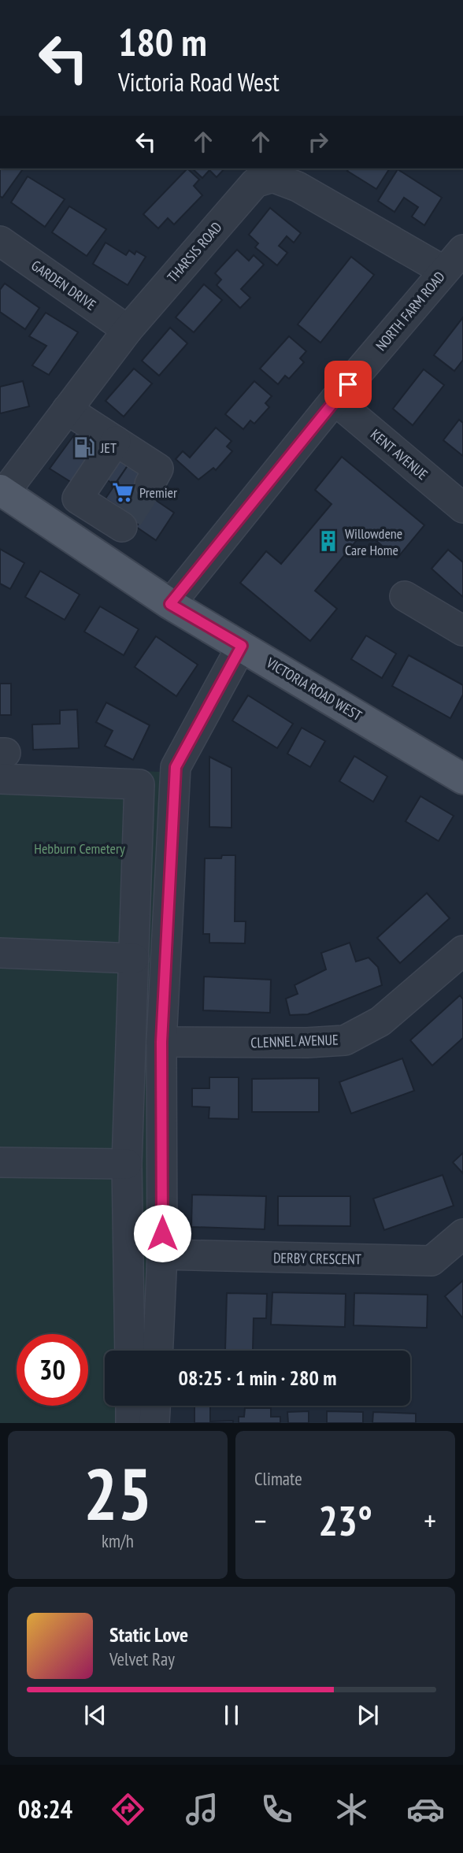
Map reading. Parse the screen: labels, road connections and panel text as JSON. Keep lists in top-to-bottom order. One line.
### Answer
{"streets":{"main road":["VICTORIA ROAD WEST"],"street":["THARSIS ROAD","GARDEN DRIVE","NORTH FARM ROAD","KENT AVENUE","CLENNEL AVENUE","DERBY CRESCENT"]},"crossings":[["THARSIS ROAD","GARDEN DRIVE"],["THARSIS ROAD","NORTH FARM ROAD"],["THARSIS ROAD","VICTORIA ROAD WEST"],["NORTH FARM ROAD","KENT AVENUE"],["NORTH FARM ROAD","VICTORIA ROAD WEST"]],"parks":["Hebburn Cemetery"],"places":{"fuel station":["JET"],"supermarket":["Premier"],"building":["Willowdene Care Home"]},"page":{"turn":["180 m","Victoria Road West"],"limit":"30","trip":"08:25 · 1 min · 280 m","tile":[["25","km/h"],"Climate"],"heat":["−","23°","+"],"song":["Static Love","Velvet Ray"],"tabs":"08:24"}}
